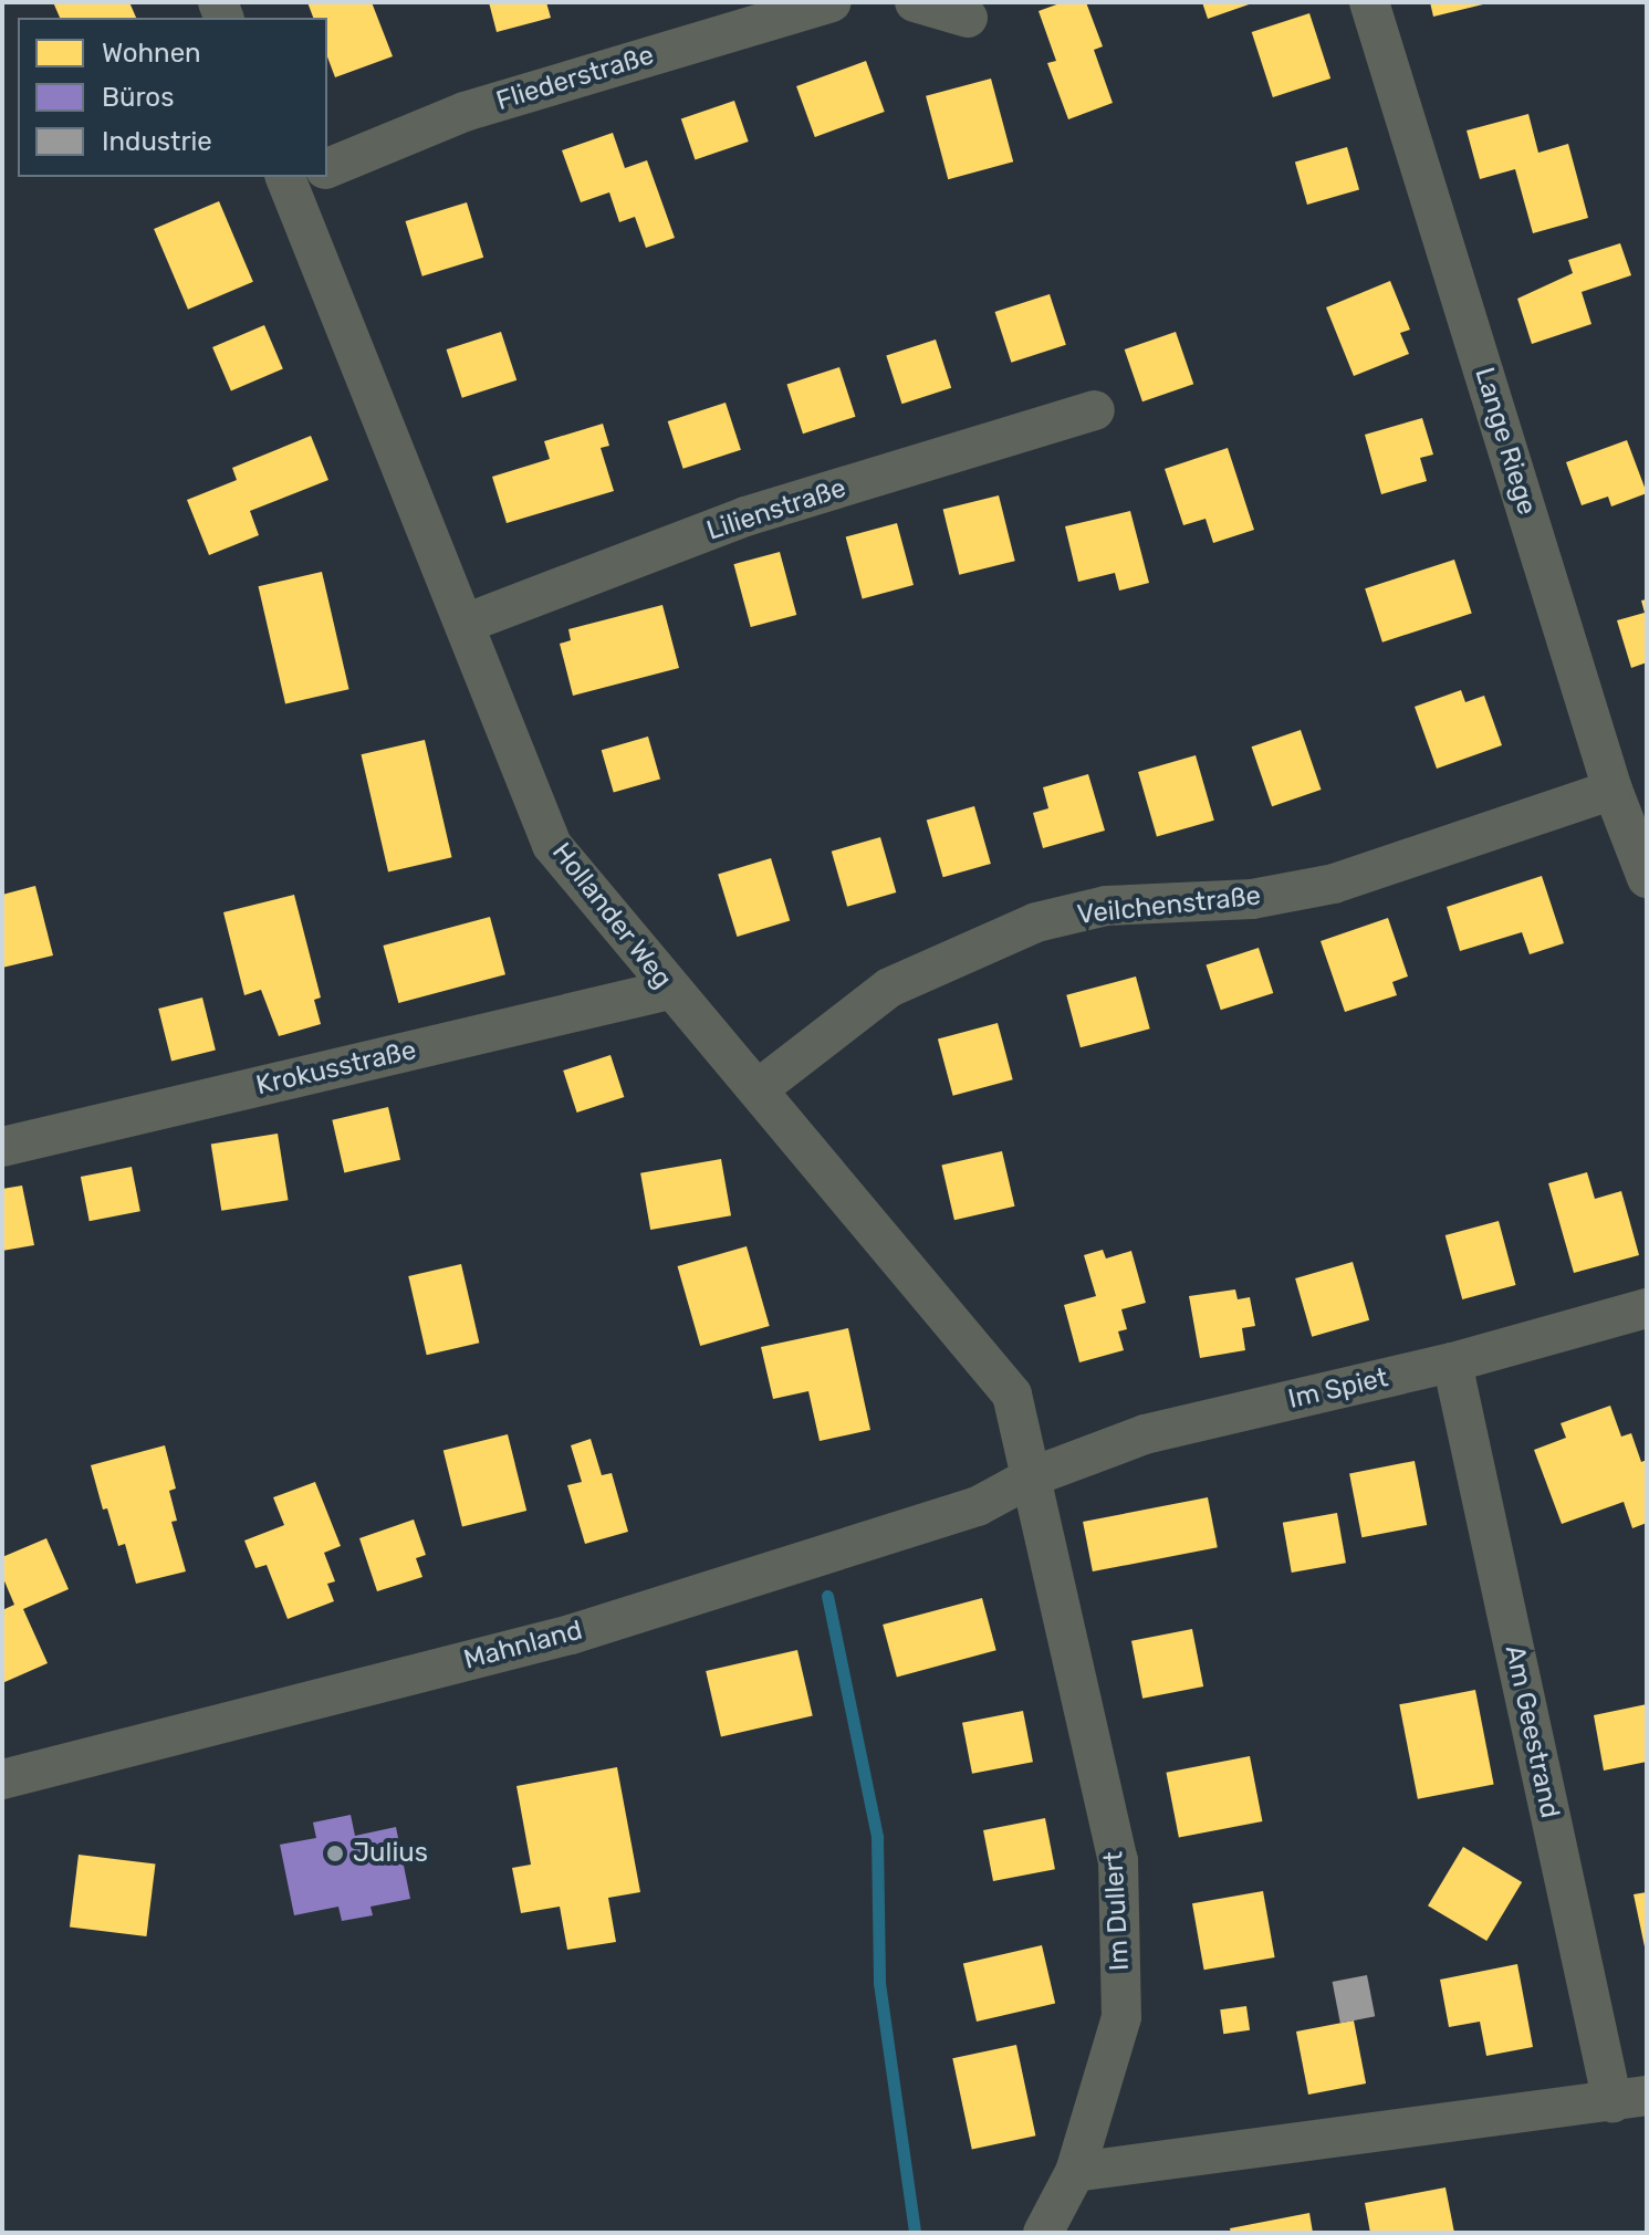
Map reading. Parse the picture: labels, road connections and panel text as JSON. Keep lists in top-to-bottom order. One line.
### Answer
{"streets":{"street":["Fliederstraße","Lange Riege","Lilienstraße","Veilchenstraße","Hollander Weg","Krokusstraße","Im Spiet","Mahnland","Am Geestrand","Im Dullert"]},"crossings":[["Lange Riege","Veilchenstraße"],["Lilienstraße","Hollander Weg"],["Veilchenstraße","Hollander Weg"],["Hollander Weg","Krokusstraße"],["Hollander Weg","Im Spiet"],["Hollander Weg","Mahnland"],["Hollander Weg","Im Dullert"],["Im Spiet","Mahnland"],["Im Spiet","Am Geestrand"],["Im Spiet","Im Dullert"],["Mahnland","Im Dullert"]],"places":["Julius"],"legend":["Wohnen","Büros","Industrie"]}
